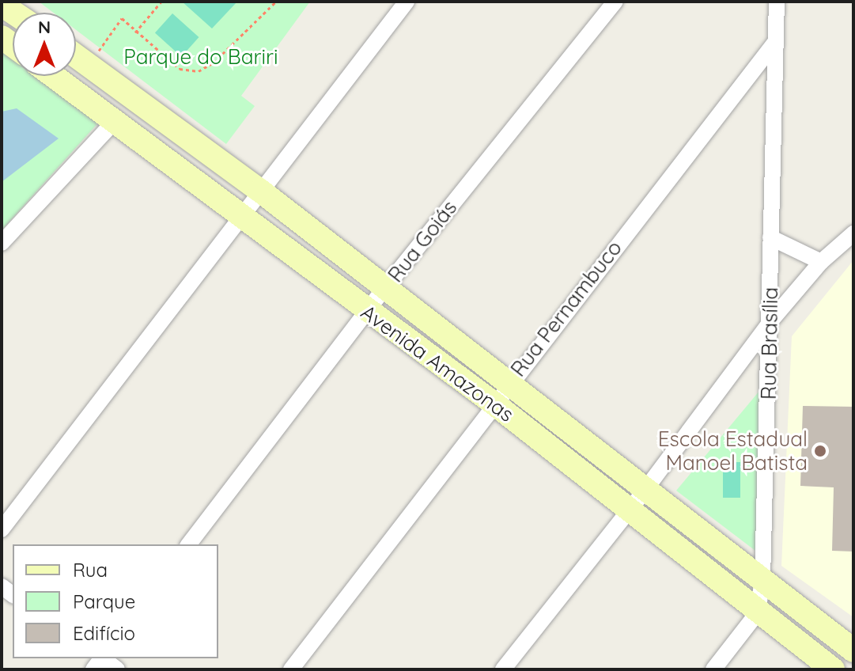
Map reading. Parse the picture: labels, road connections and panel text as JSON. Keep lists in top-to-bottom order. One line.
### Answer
{"streets":{"street":["Rua Goiás","Rua Pernambuco","Rua Brasília","Avenida Amazonas"]},"crossings":[["Rua Goiás","Avenida Amazonas"],["Rua Pernambuco","Rua Brasília"],["Rua Pernambuco","Avenida Amazonas"],["Rua Brasília","Avenida Amazonas"]],"parks":["Parque do Bariri"],"places":["Escola Estadual Manoel Batista"],"legend":["Rua","Parque","Edifício"],"north":"top"}
